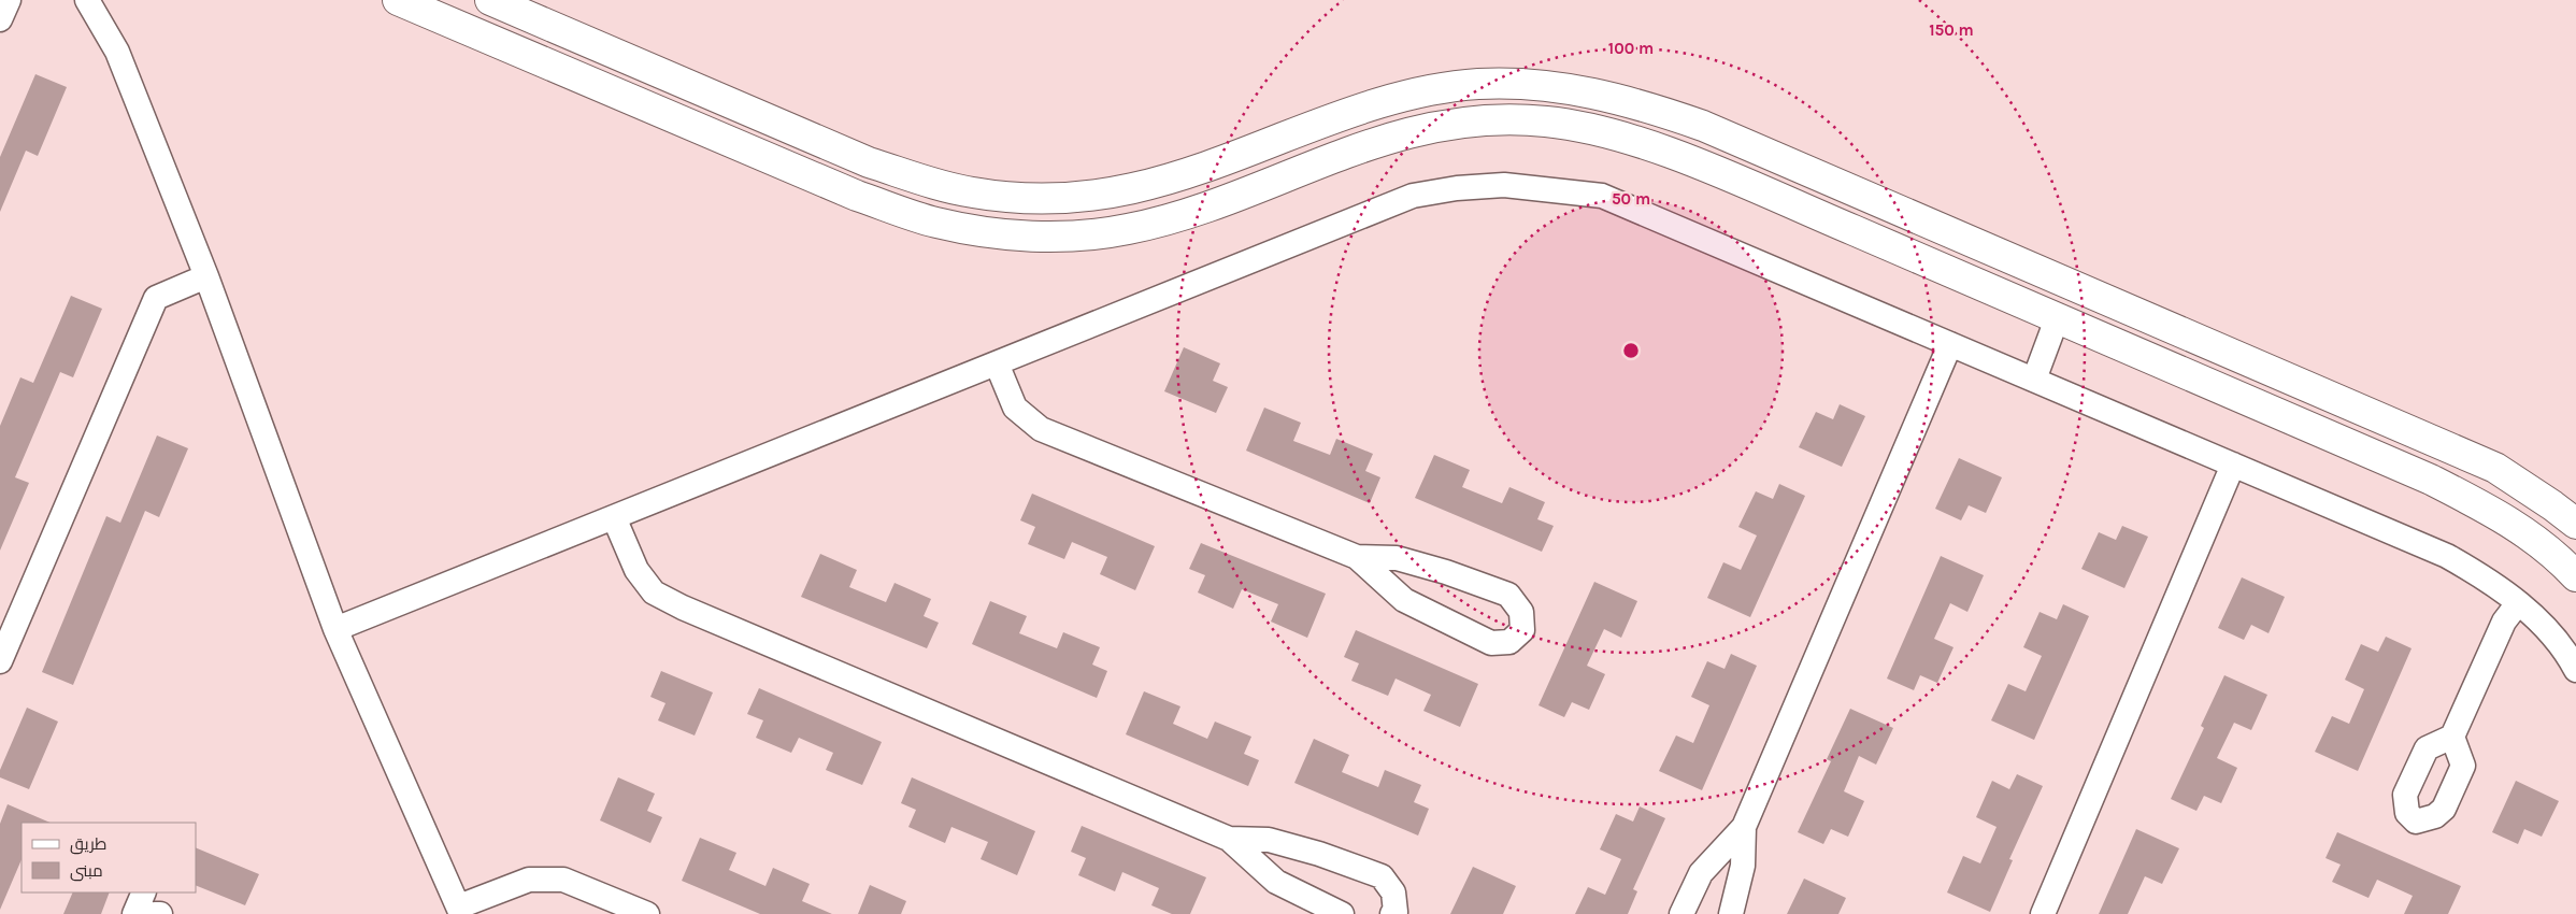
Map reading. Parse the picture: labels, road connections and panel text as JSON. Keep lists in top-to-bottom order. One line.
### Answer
{"legend":["طريق","مبنى"],"rings":["150 m","100 m","50 m"]}
